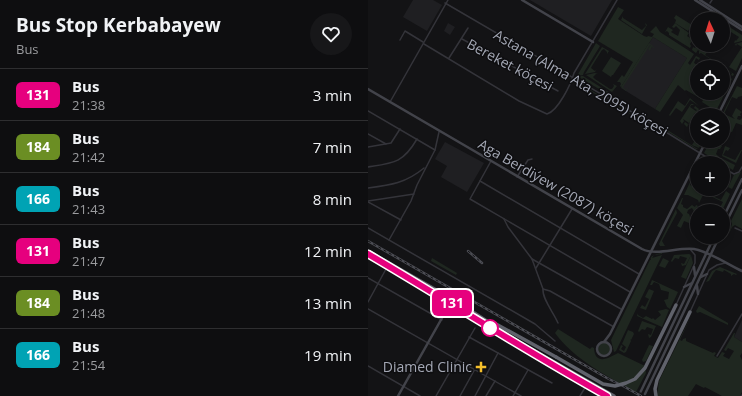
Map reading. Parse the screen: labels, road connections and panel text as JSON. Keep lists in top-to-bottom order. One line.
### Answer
{"streets":{"street":["Bereket köçesi","Astana (Alma Ata, 2095) köçesi","Aga Berdiýew (2087) köçesi"]},"places":{"health":["Diamed Clinic"]},"lines":["bus line 131"],"north":"top","page":{"heading":["Bus Stop Kerbabayew","Bus"],"on_map":"131","map_buttons":["+","−"],"list":[{"mark":"131","name":"Bus","note":"21:38","value":"3 min"},{"mark":"184","name":"Bus","note":"21:42","value":"7 min"},{"mark":"166","name":"Bus","note":"21:43","value":"8 min"},{"mark":"131","name":"Bus","note":"21:47","value":"12 min"},{"mark":"184","name":"Bus","note":"21:48","value":"13 min"},{"mark":"166","name":"Bus","note":"21:54","value":"19 min"}]}}
